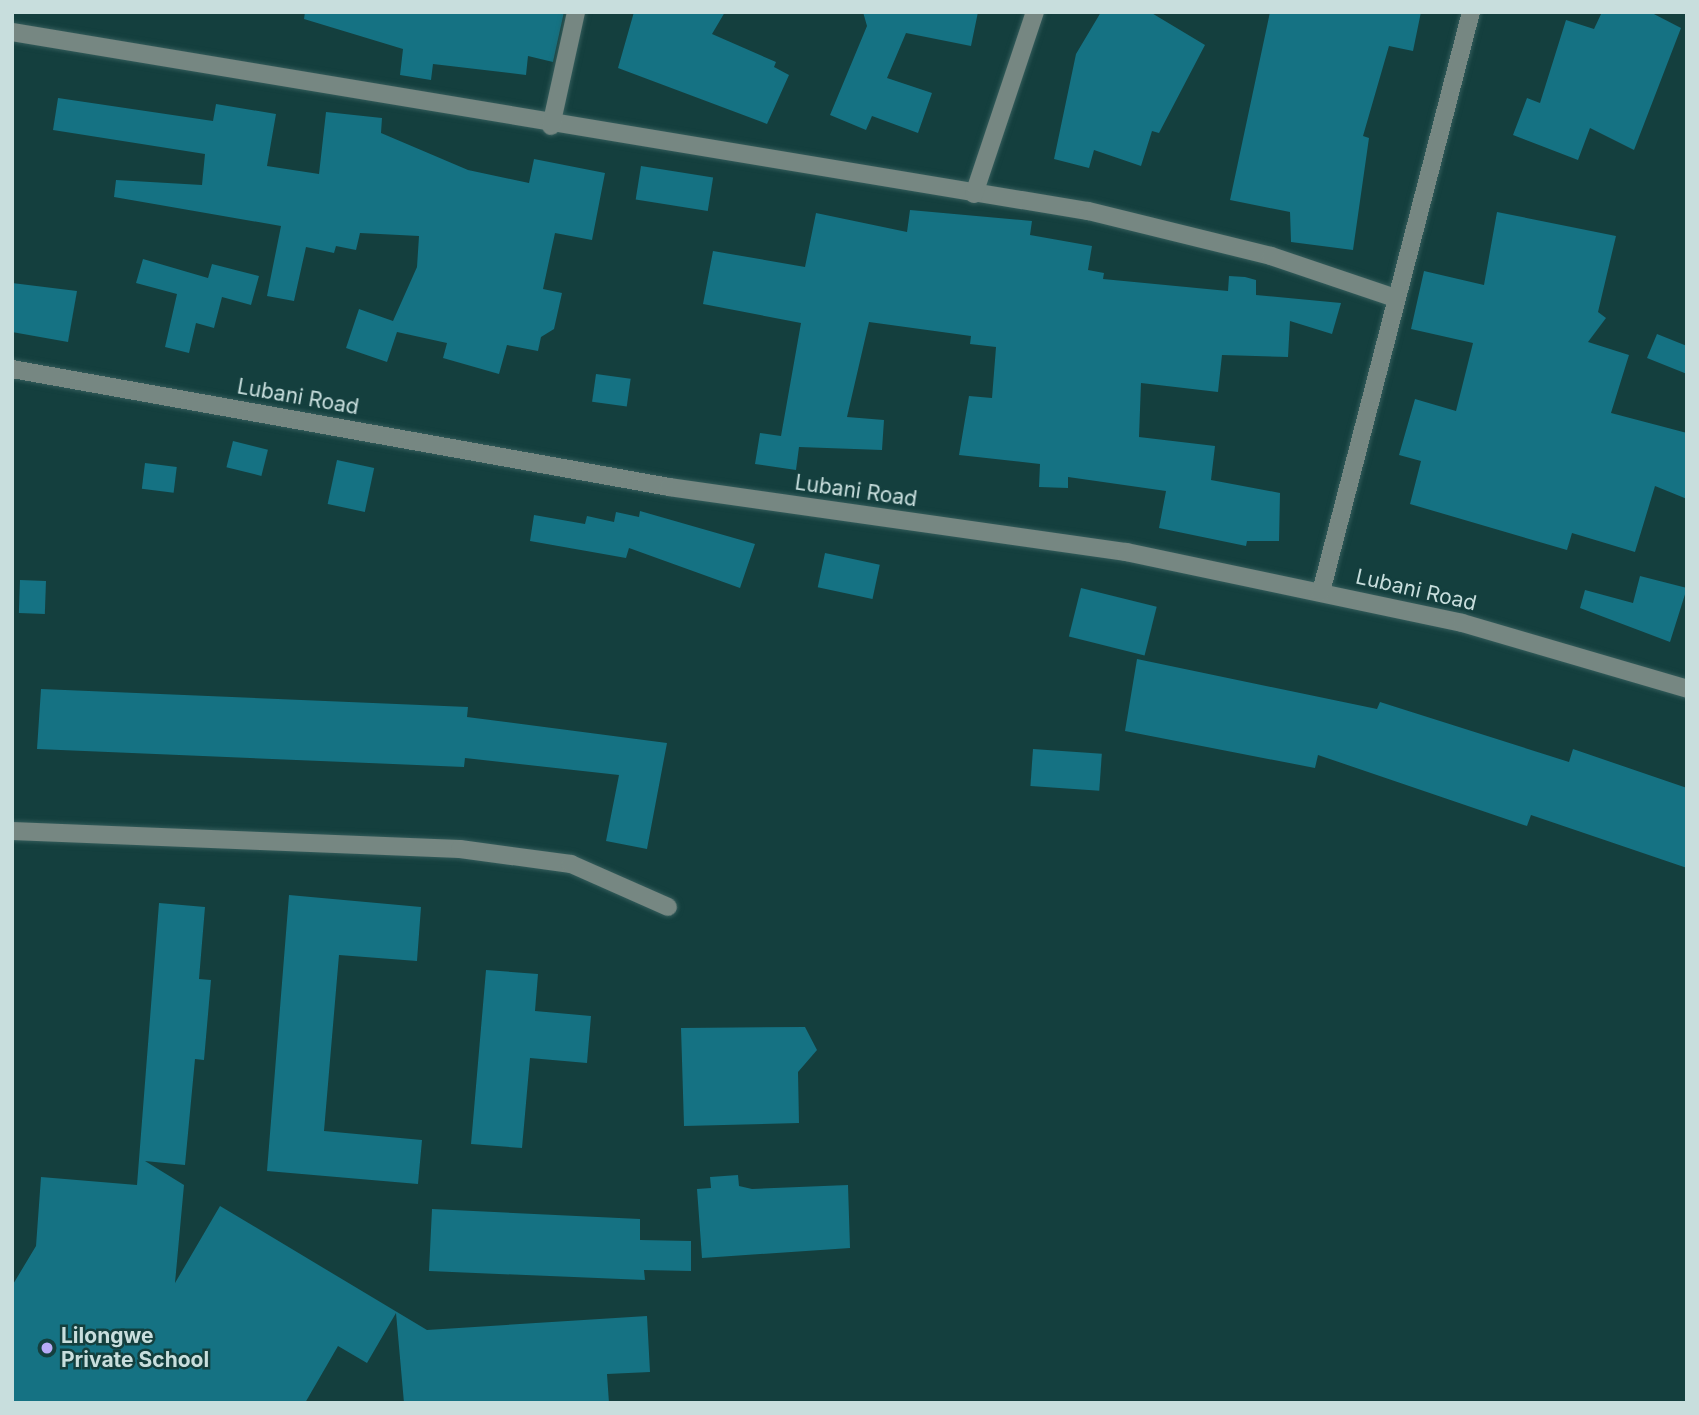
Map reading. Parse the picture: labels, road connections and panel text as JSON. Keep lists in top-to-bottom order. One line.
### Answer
{"streets":{"street":["Lubani Road"]},"places":["Lilongwe Private School"]}
